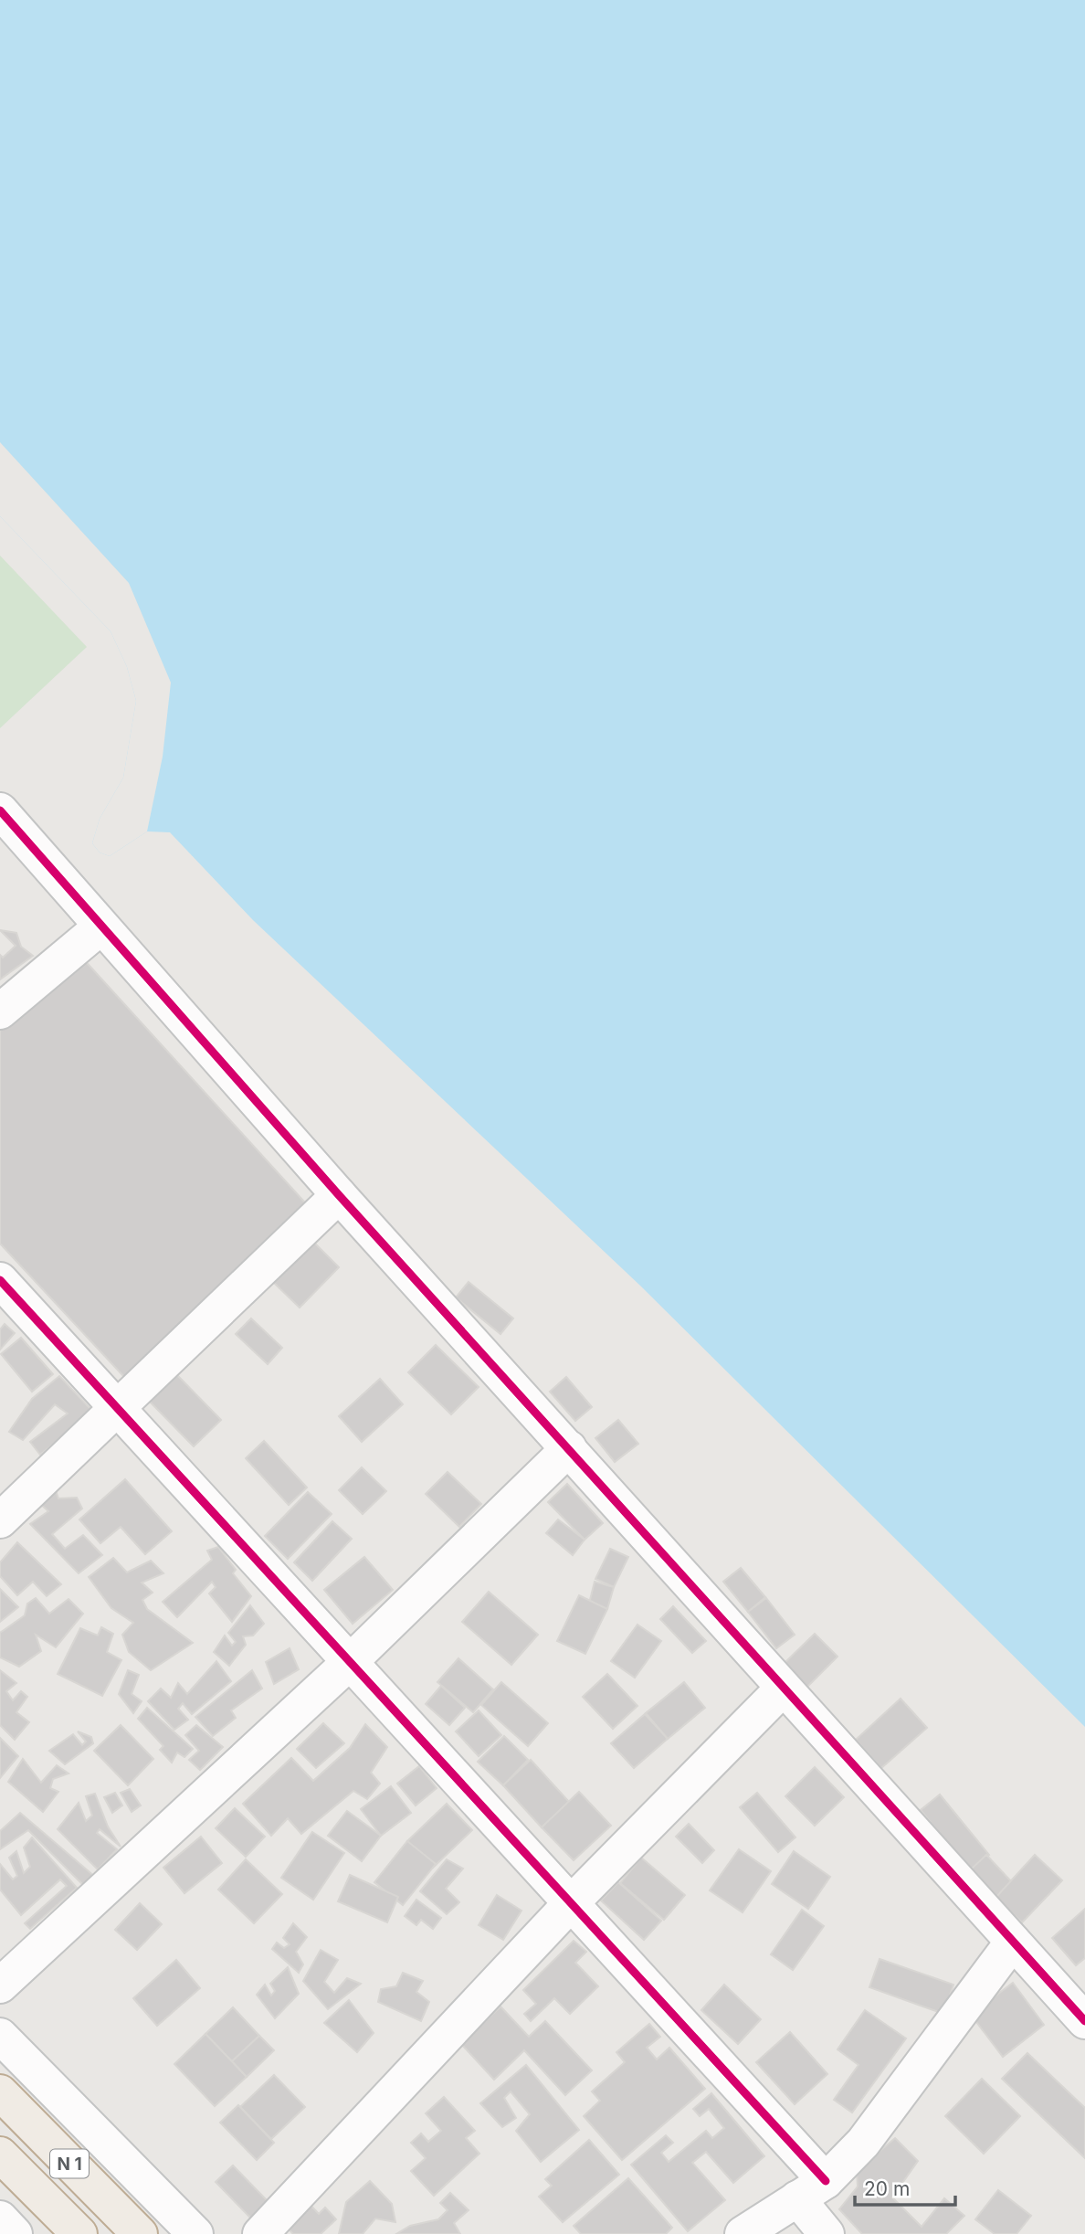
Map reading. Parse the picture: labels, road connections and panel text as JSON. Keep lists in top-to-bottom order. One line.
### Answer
{"streets":{"highway":["N 1"]},"scale_bar":"20 m"}
